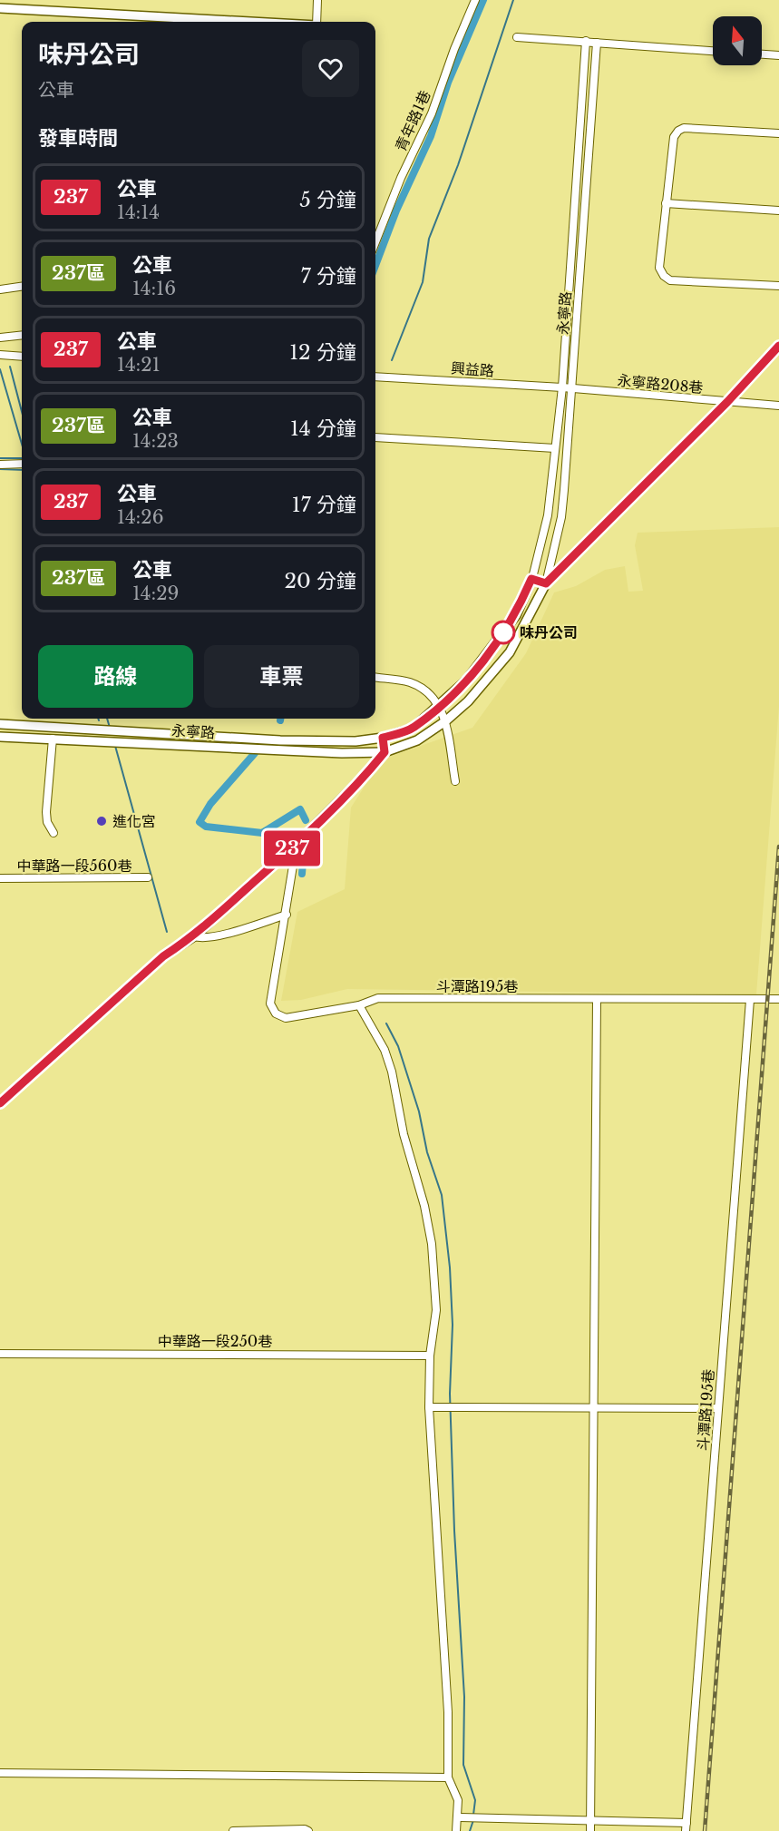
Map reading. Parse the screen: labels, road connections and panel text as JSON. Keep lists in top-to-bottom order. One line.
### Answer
{"streets":{"street":["青年路1巷","永寧路","興益路","永寧路208巷","中華路一段560巷","斗潭路195巷","中華路一段250巷"]},"crossings":[["永寧路","興益路"],["永寧路","永寧路208巷"],["興益路","永寧路208巷"]],"places":["味丹公司","進化宮"],"lines":["bus line 237"],"north":"top","page":{"on_map":"237","heading":[["味丹公司","公車"],"發車時間"],"list":[{"mark":"237","name":"公車","note":"14:14","value":"5 分鐘"},{"mark":"237區","name":"公車","note":"14:16","value":"7 分鐘"},{"mark":"237","name":"公車","note":"14:21","value":"12 分鐘"},{"mark":"237區","name":"公車","note":"14:23","value":"14 分鐘"},{"mark":"237","name":"公車","note":"14:26","value":"17 分鐘"},{"mark":"237區","name":"公車","note":"14:29","value":"20 分鐘"}],"buttons":["路線","車票"]}}
